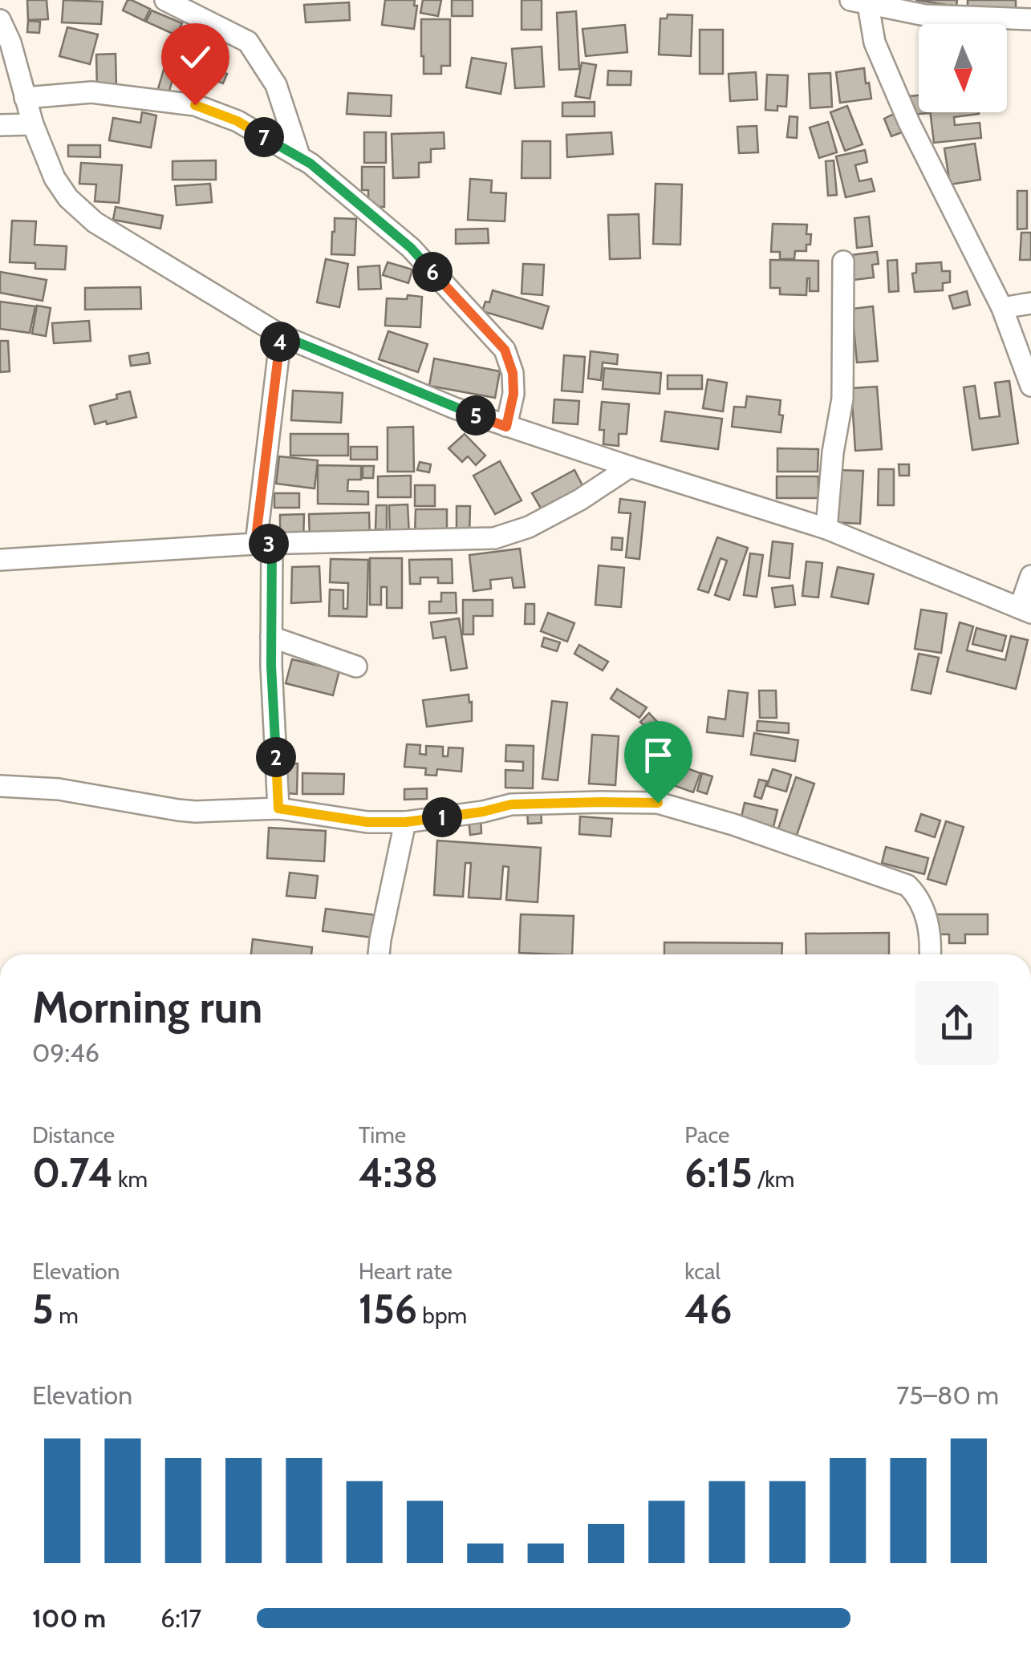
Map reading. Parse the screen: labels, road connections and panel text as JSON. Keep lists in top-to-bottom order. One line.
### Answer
{"north":"bottom","page":{"pins":["7","6","4","5","3","2","1"],"heading":["Morning run","09:46"],"stats":[["Distance","0.74 km"],["Time","4:38"],["Pace","6:15 /km"],["Elevation","5 m"],["Heart rate","156 bpm"],["kcal","46"]],"chart":["Elevation","75–80 m"],"list":[{"name":"100 m","note":"6:17"}]}}
